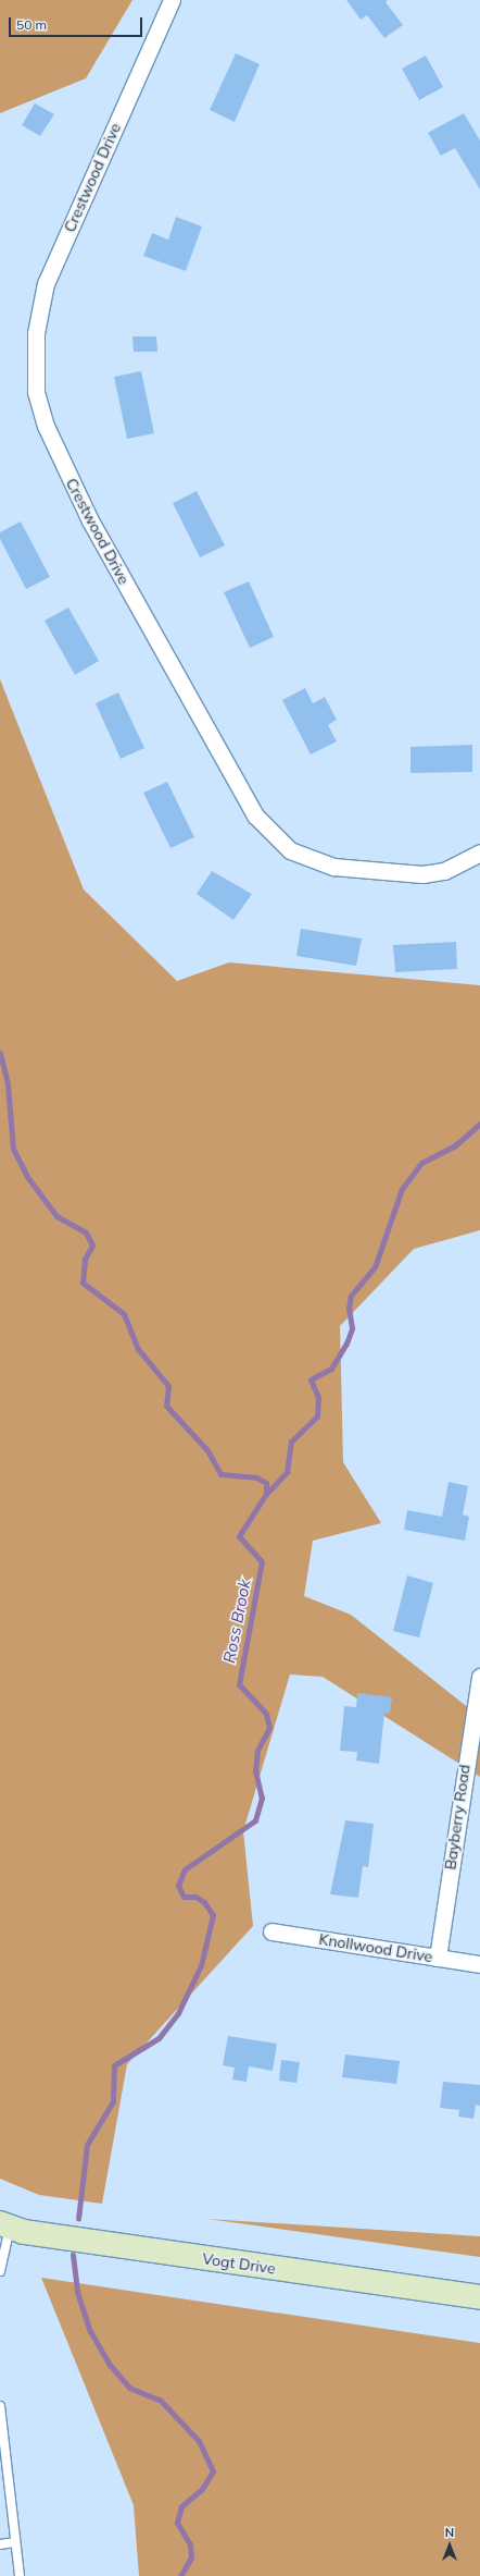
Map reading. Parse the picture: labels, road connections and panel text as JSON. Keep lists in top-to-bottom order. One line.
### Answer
{"streets":{"street":["Crestwood Drive","Bayberry Road","Knollwood Drive","Vogt Drive"]},"crossings":[["Bayberry Road","Knollwood Drive"]],"water":["Ross Brook"],"scale_bar":"50 m","north":"top"}
